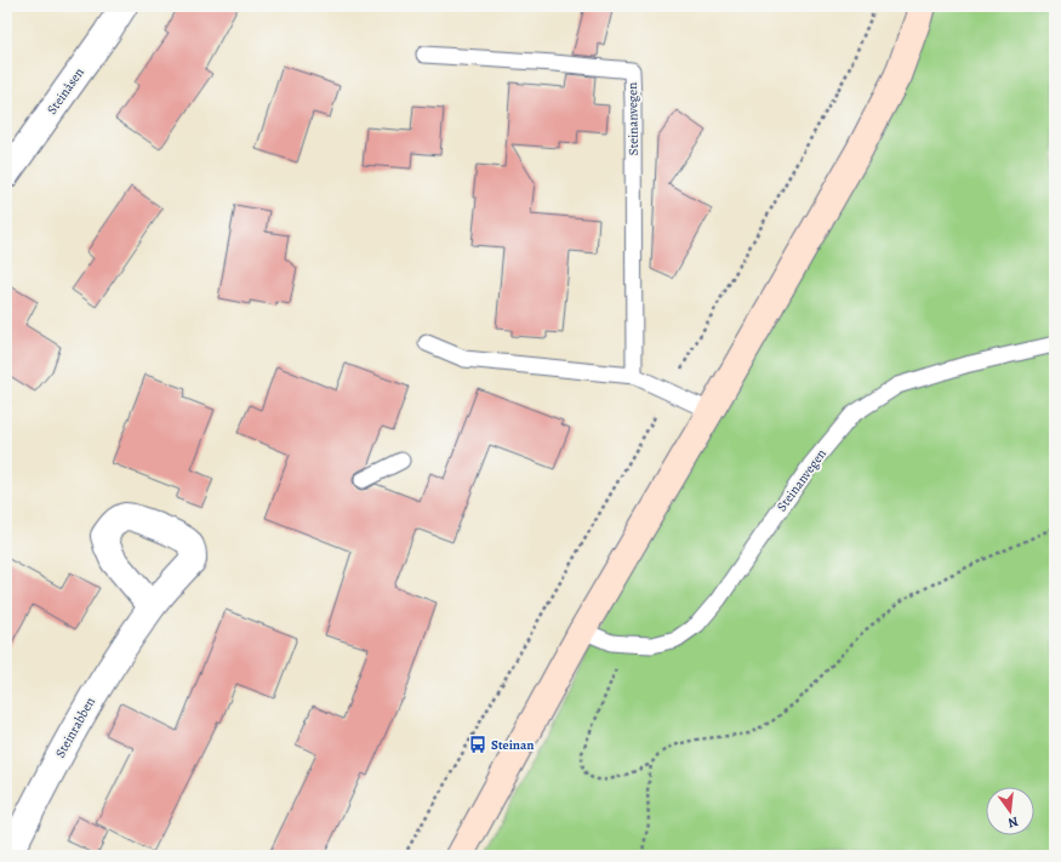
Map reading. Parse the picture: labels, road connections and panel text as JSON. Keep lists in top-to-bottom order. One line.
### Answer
{"streets":{"street":["Steinåsen","Steinrabben"],"lane":["Steinanvegen"]},"places":{"bus stop":["Steinan"]},"north":"bottom"}
